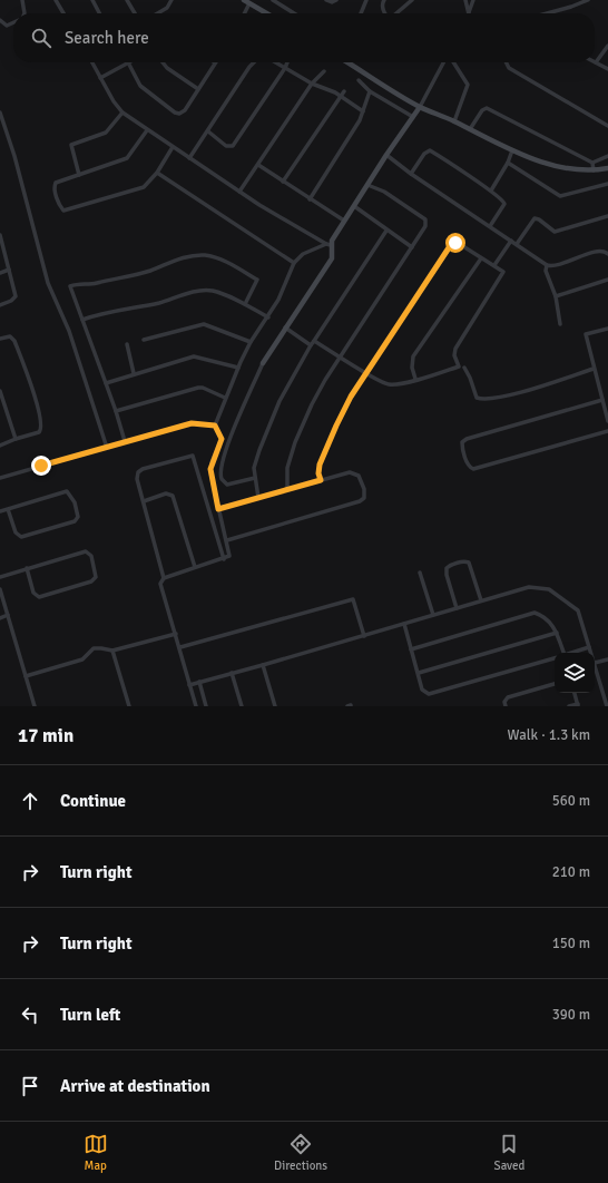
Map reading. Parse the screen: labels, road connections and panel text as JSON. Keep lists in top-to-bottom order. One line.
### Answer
{"page":{"search":"Search here","heading":["17 min","Walk · 1.3 km"],"list":[["Continue","560 m"],["Turn right","210 m"],["Turn right","150 m"],["Turn left","390 m"],"Arrive at destination"],"nav":["Map","Directions","Saved"]}}
